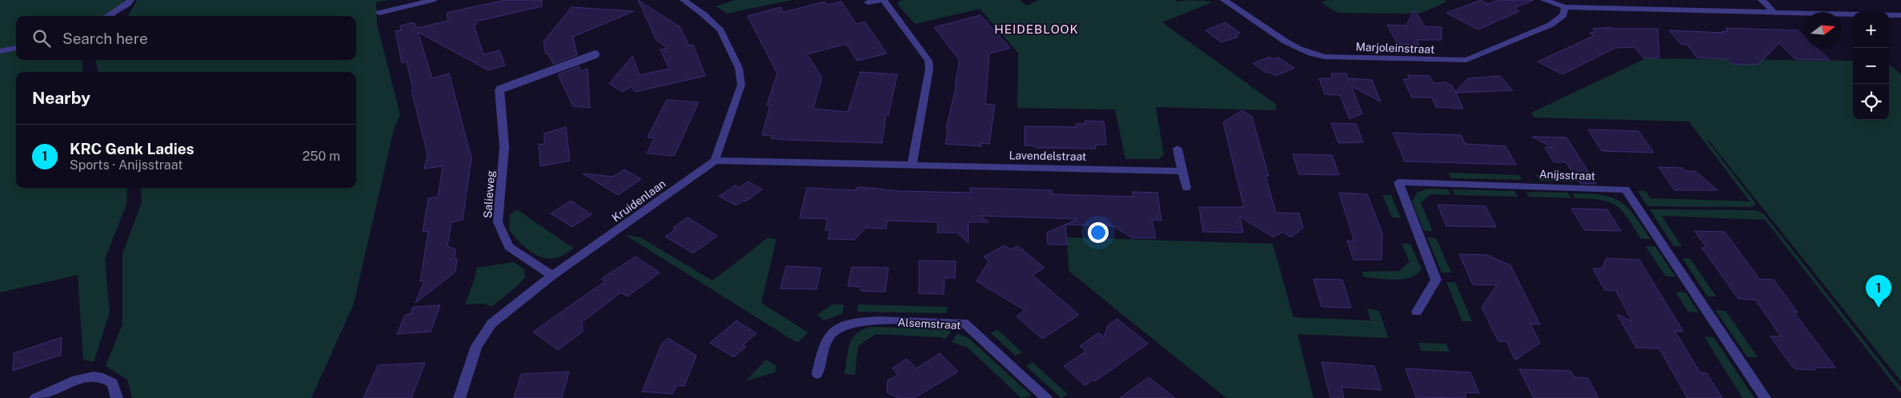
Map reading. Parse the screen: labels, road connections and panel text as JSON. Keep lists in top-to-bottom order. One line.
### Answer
{"streets":{"street":["Marjoleinstraat","Lavendelstraat","Anijsstraat","Salieweg","Kruidenlaan","Alsemstraat"]},"crossings":[["Lavendelstraat","Kruidenlaan"],["Salieweg","Kruidenlaan"]],"districts":["HEIDEBLOOK"],"north":"right","page":{"map_buttons":["+","−"],"search":"Search here","heading":"Nearby","list":[{"mark":"1","name":"KRC Genk Ladies","note":"Sports · Anijsstraat","value":"250 m"}],"pins":"1"}}
